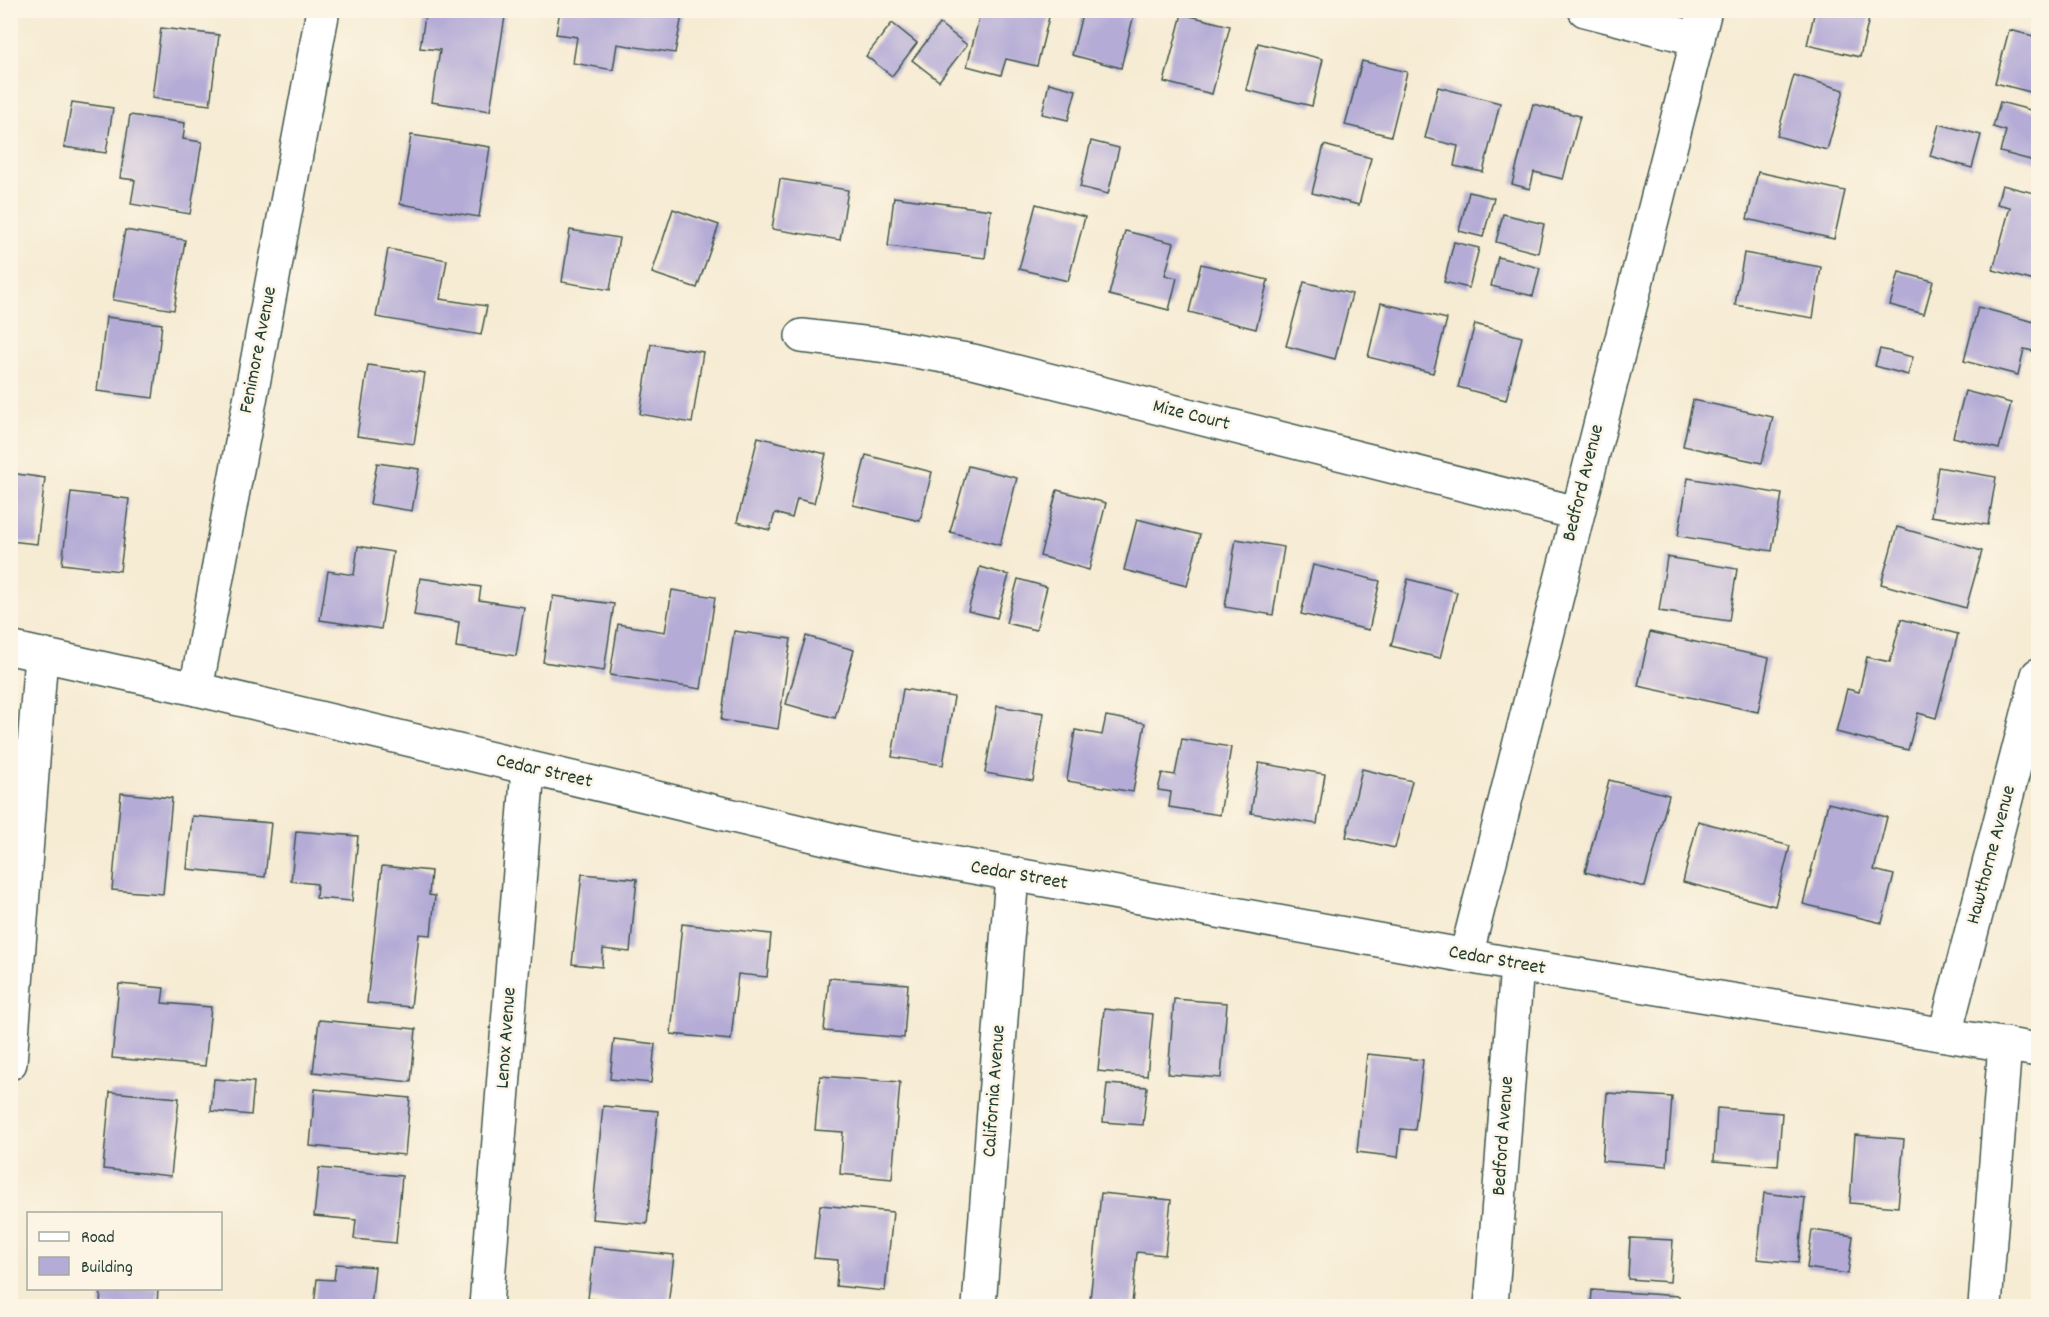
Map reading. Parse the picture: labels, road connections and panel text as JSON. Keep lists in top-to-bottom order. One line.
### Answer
{"streets":{"street":["Fenimore Avenue","Mize Court","Bedford Avenue","Cedar Street","Hawthorne Avenue","Lenox Avenue","California Avenue"]},"crossings":[["Fenimore Avenue","Cedar Street"],["Mize Court","Bedford Avenue"],["Bedford Avenue","Cedar Street"],["Cedar Street","Hawthorne Avenue"],["Cedar Street","Lenox Avenue"],["Cedar Street","California Avenue"]],"legend":["Road","Building"]}
